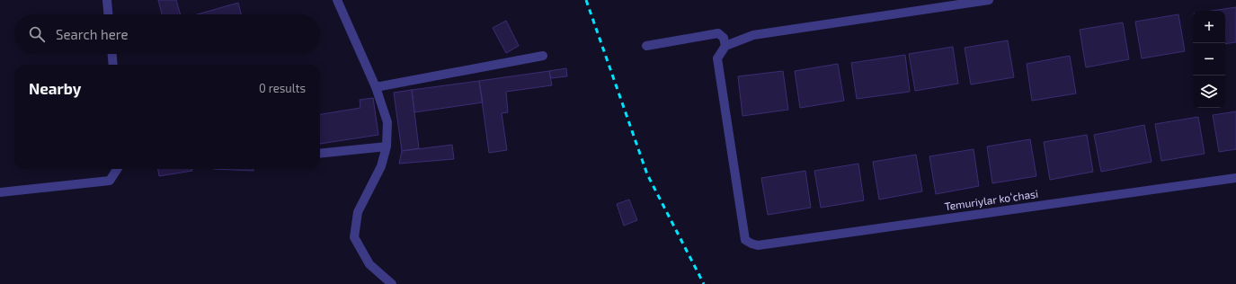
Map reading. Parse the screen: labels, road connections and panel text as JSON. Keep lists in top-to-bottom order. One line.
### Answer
{"streets":{"street":["Temuriylar koʻchasi"]},"page":{"map_buttons":["+","−"],"search":"Search here","heading":["Nearby","0 results"]}}
